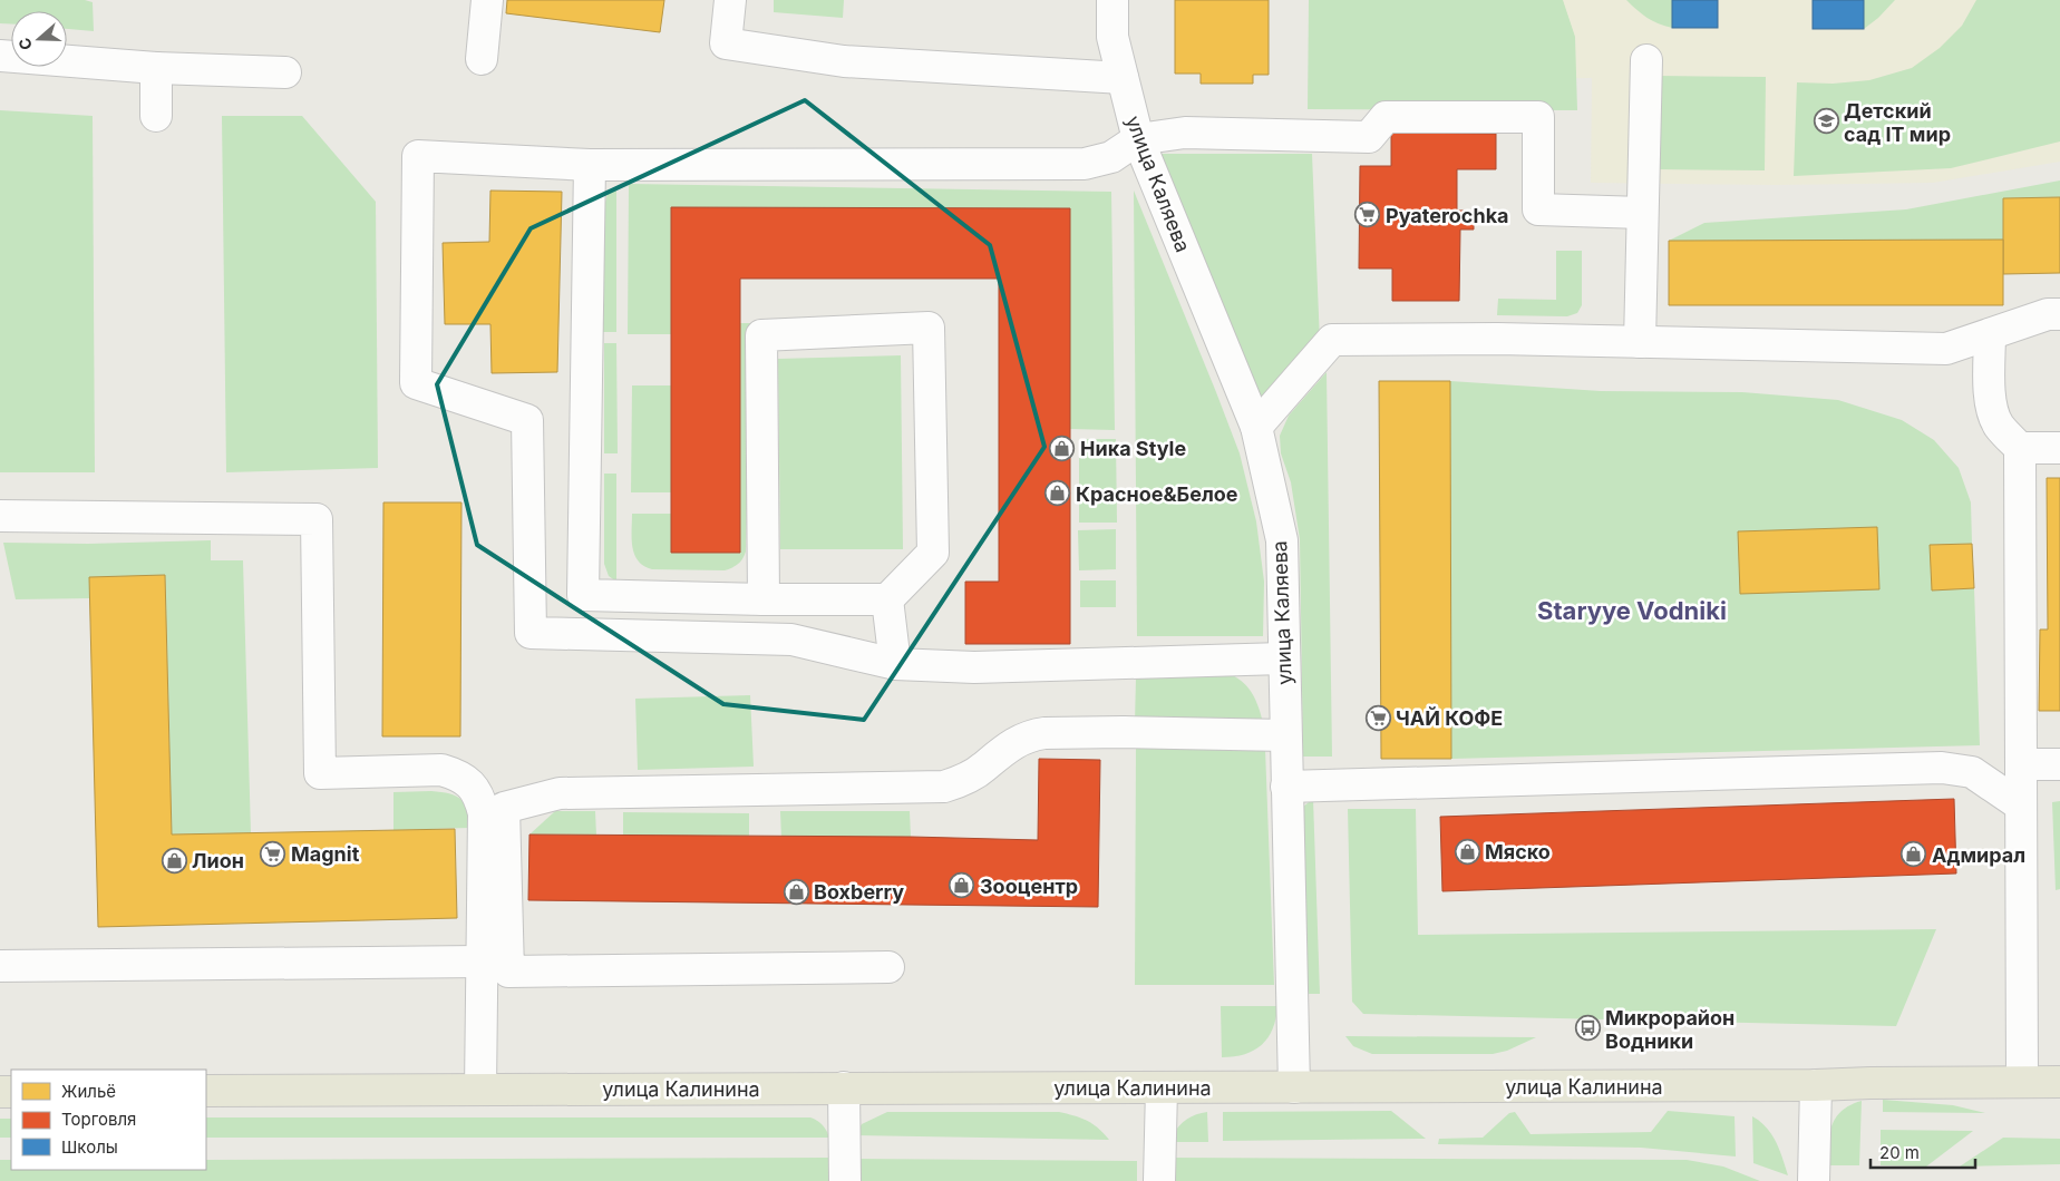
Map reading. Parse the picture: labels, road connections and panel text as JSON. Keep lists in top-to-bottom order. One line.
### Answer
{"streets":{"main road":["улица Калинина"],"street":["улица Каляева"]},"crossings":[["улица Каляева","улица Калинина"]],"districts":["Staryye Vodniki"],"places":{"school or university":["Детский сад IT мир"],"supermarket":["Pyaterochka","ЧАЙ КОФЕ","Magnit"],"shop":["Ника Style","Красное&Белое","Мяско","Адмирал","Лион","Зооцентр","Boxberry"],"bus stop":["Микрорайон Водники"]},"legend":["Жильё","Торговля","Школы"],"scale_bar":"20 m","north":"left"}
